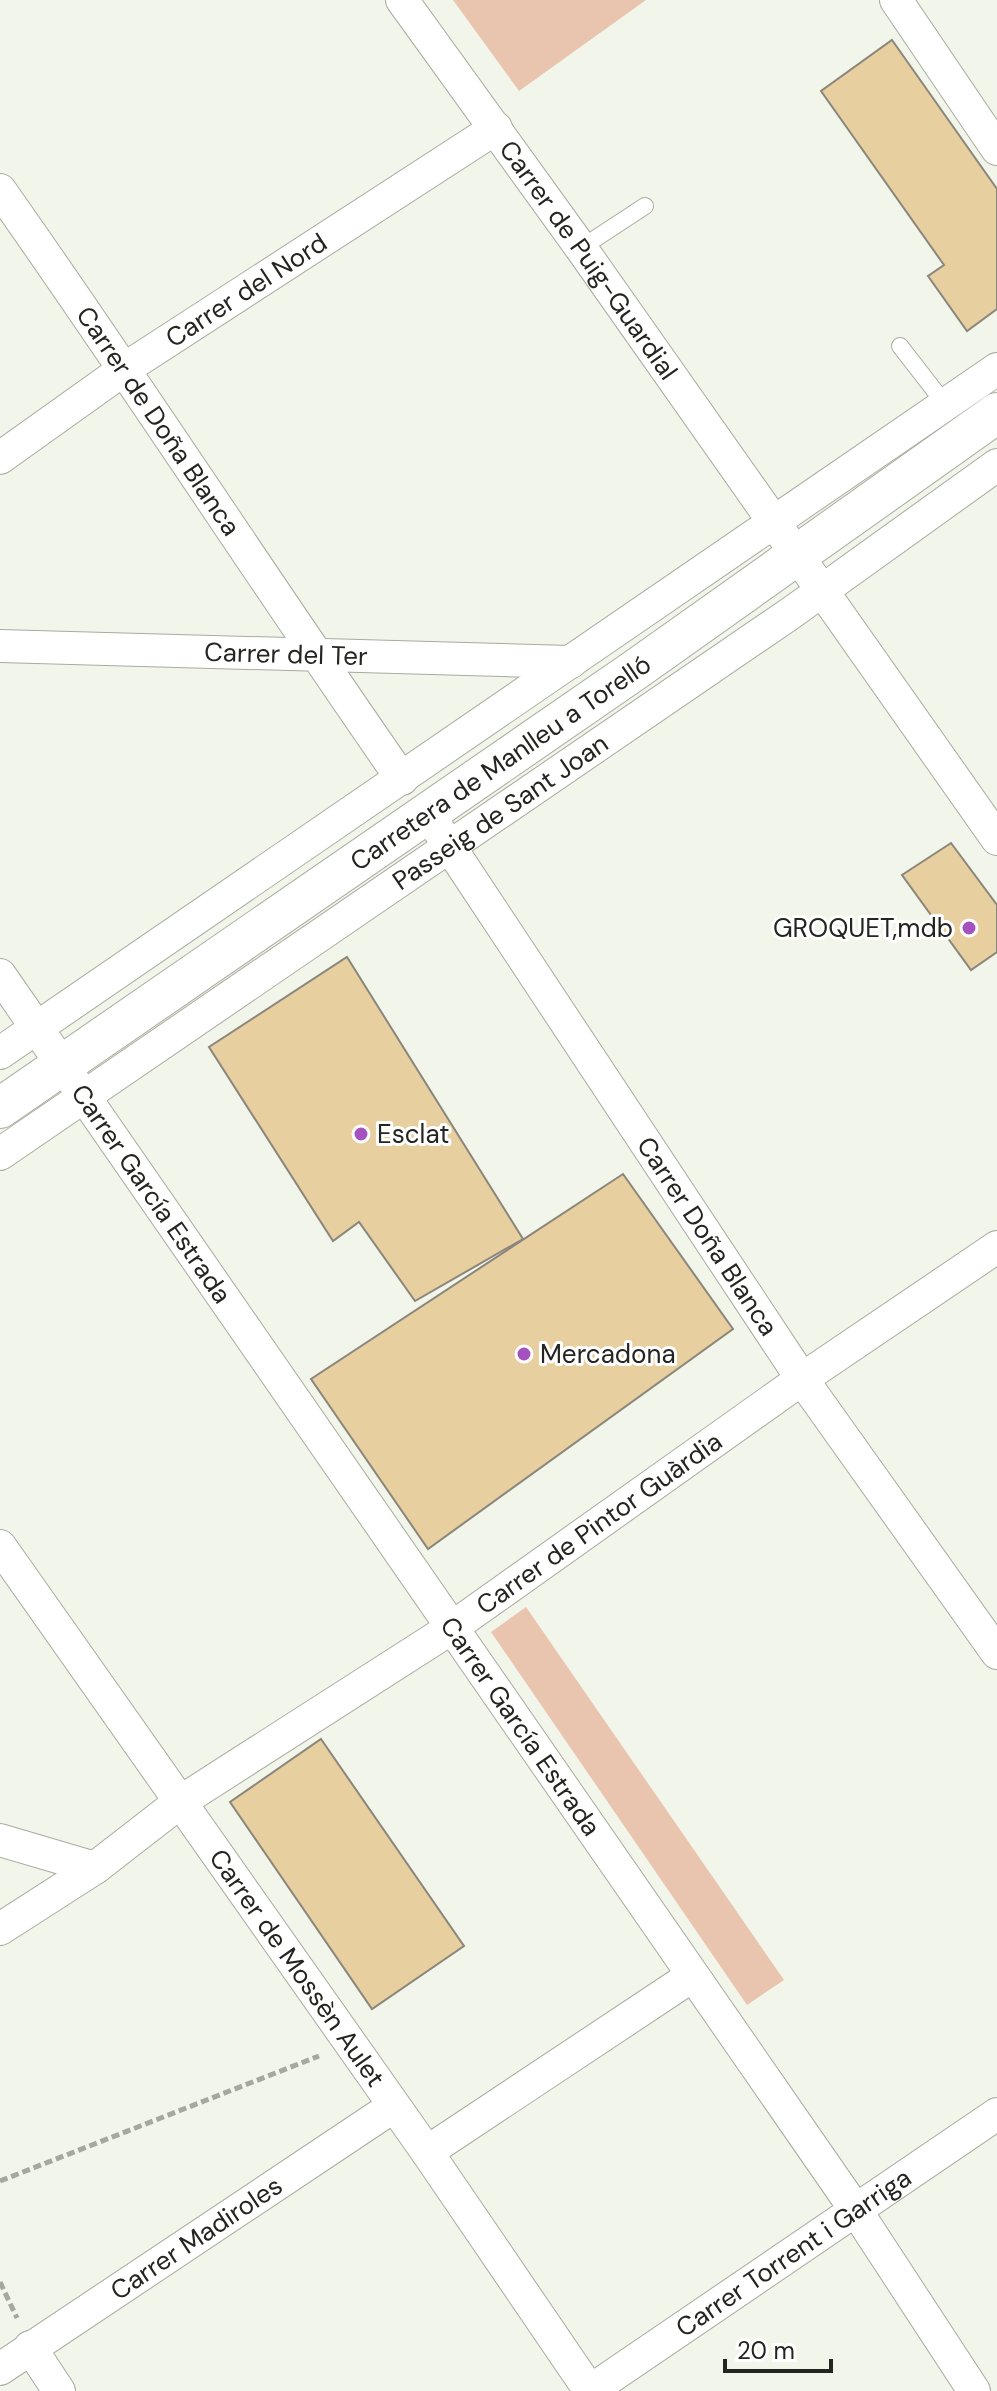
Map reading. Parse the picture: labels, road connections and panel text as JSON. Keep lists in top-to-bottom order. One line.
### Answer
{"streets":{"street":["Carrer de Puig-Guardial","Carrer del Nord","Carrer de Doña Blanca","Carrer del Ter","Carretera de Manlleu a Torelló","Passeig de Sant Joan","Carrer García Estrada","Carrer Doña Blanca","Carrer de Pintor Guàrdia","Carrer de Mossèn Aulet","Carrer Madiroles","Carrer Torrent i Garriga"]},"crossings":[["Carrer de Puig-Guardial","Carrer del Nord"],["Carrer de Puig-Guardial","Carretera de Manlleu a Torelló"],["Carrer de Puig-Guardial","Passeig de Sant Joan"],["Carrer del Nord","Carrer de Doña Blanca"],["Carrer de Doña Blanca","Carrer del Ter"],["Carretera de Manlleu a Torelló","Passeig de Sant Joan"],["Carretera de Manlleu a Torelló","Carrer García Estrada"],["Carretera de Manlleu a Torelló","Carrer Doña Blanca"],["Passeig de Sant Joan","Carrer Doña Blanca"],["Carrer García Estrada","Carrer de Pintor Guàrdia"],["Carrer García Estrada","Carrer Torrent i Garriga"],["Carrer Doña Blanca","Carrer de Pintor Guàrdia"],["Carrer de Pintor Guàrdia","Carrer de Mossèn Aulet"],["Carrer de Mossèn Aulet","Carrer Madiroles"],["Carrer de Mossèn Aulet","Carrer Torrent i Garriga"]],"places":["GROQUET,mdb","Esclat","Mercadona"],"scale_bar":"20 m"}
